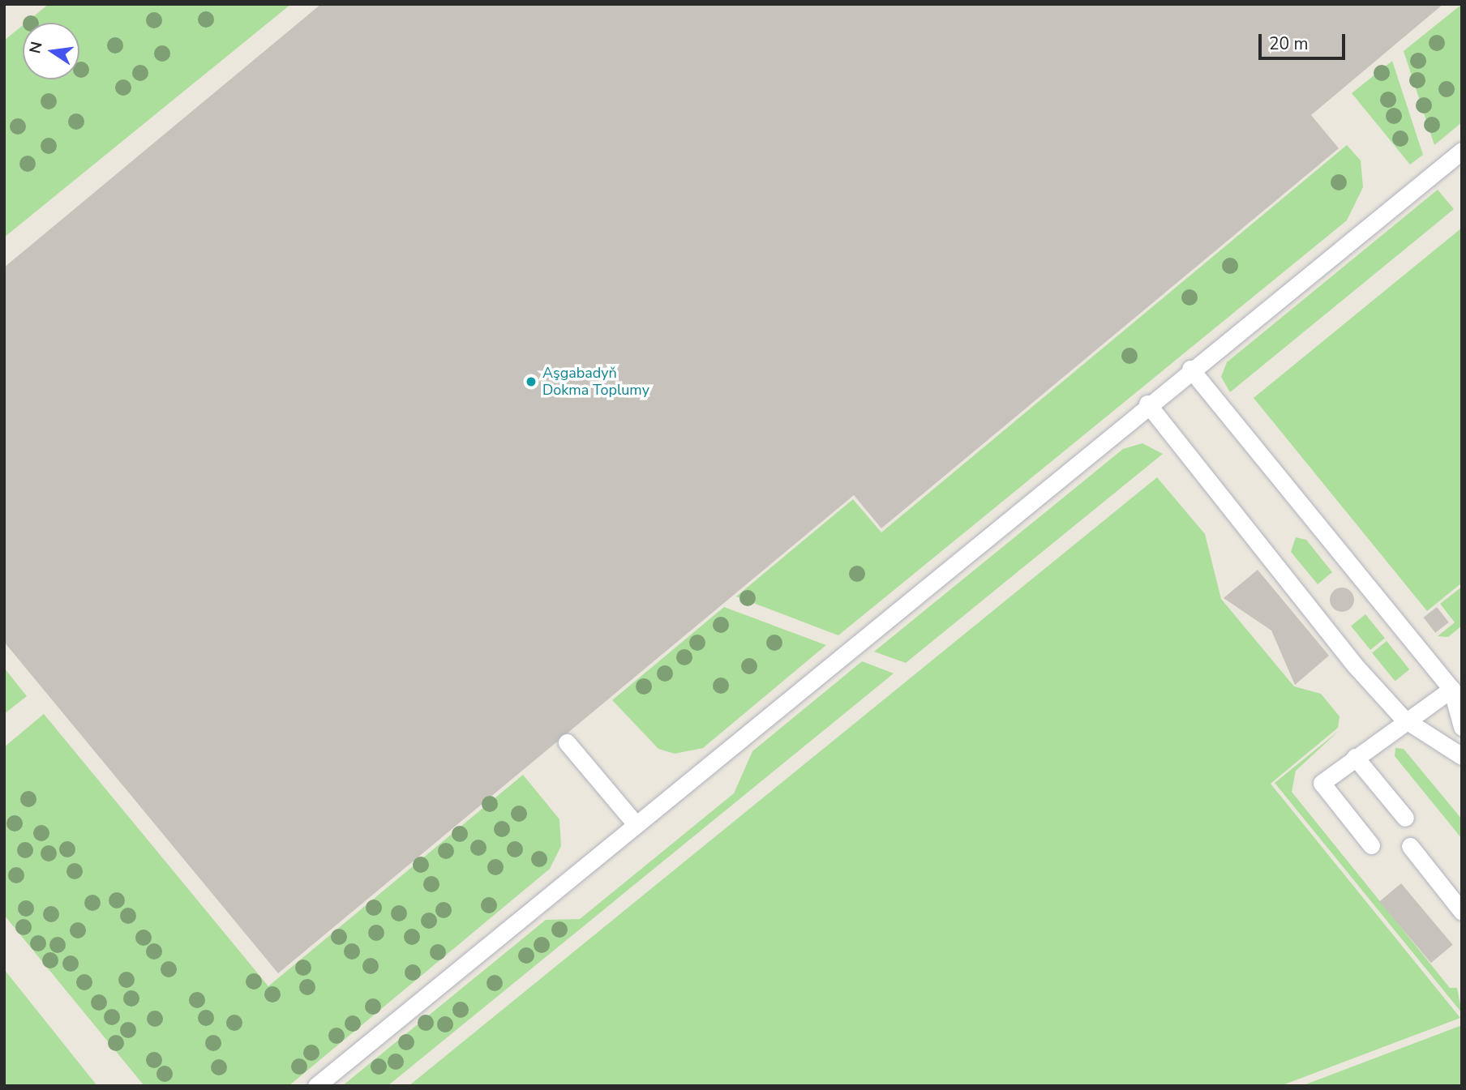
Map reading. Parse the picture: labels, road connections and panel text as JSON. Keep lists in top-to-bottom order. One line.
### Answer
{"places":["Aşgabadyň Dokma Toplumy"],"scale_bar":"20 m","north":"left"}
